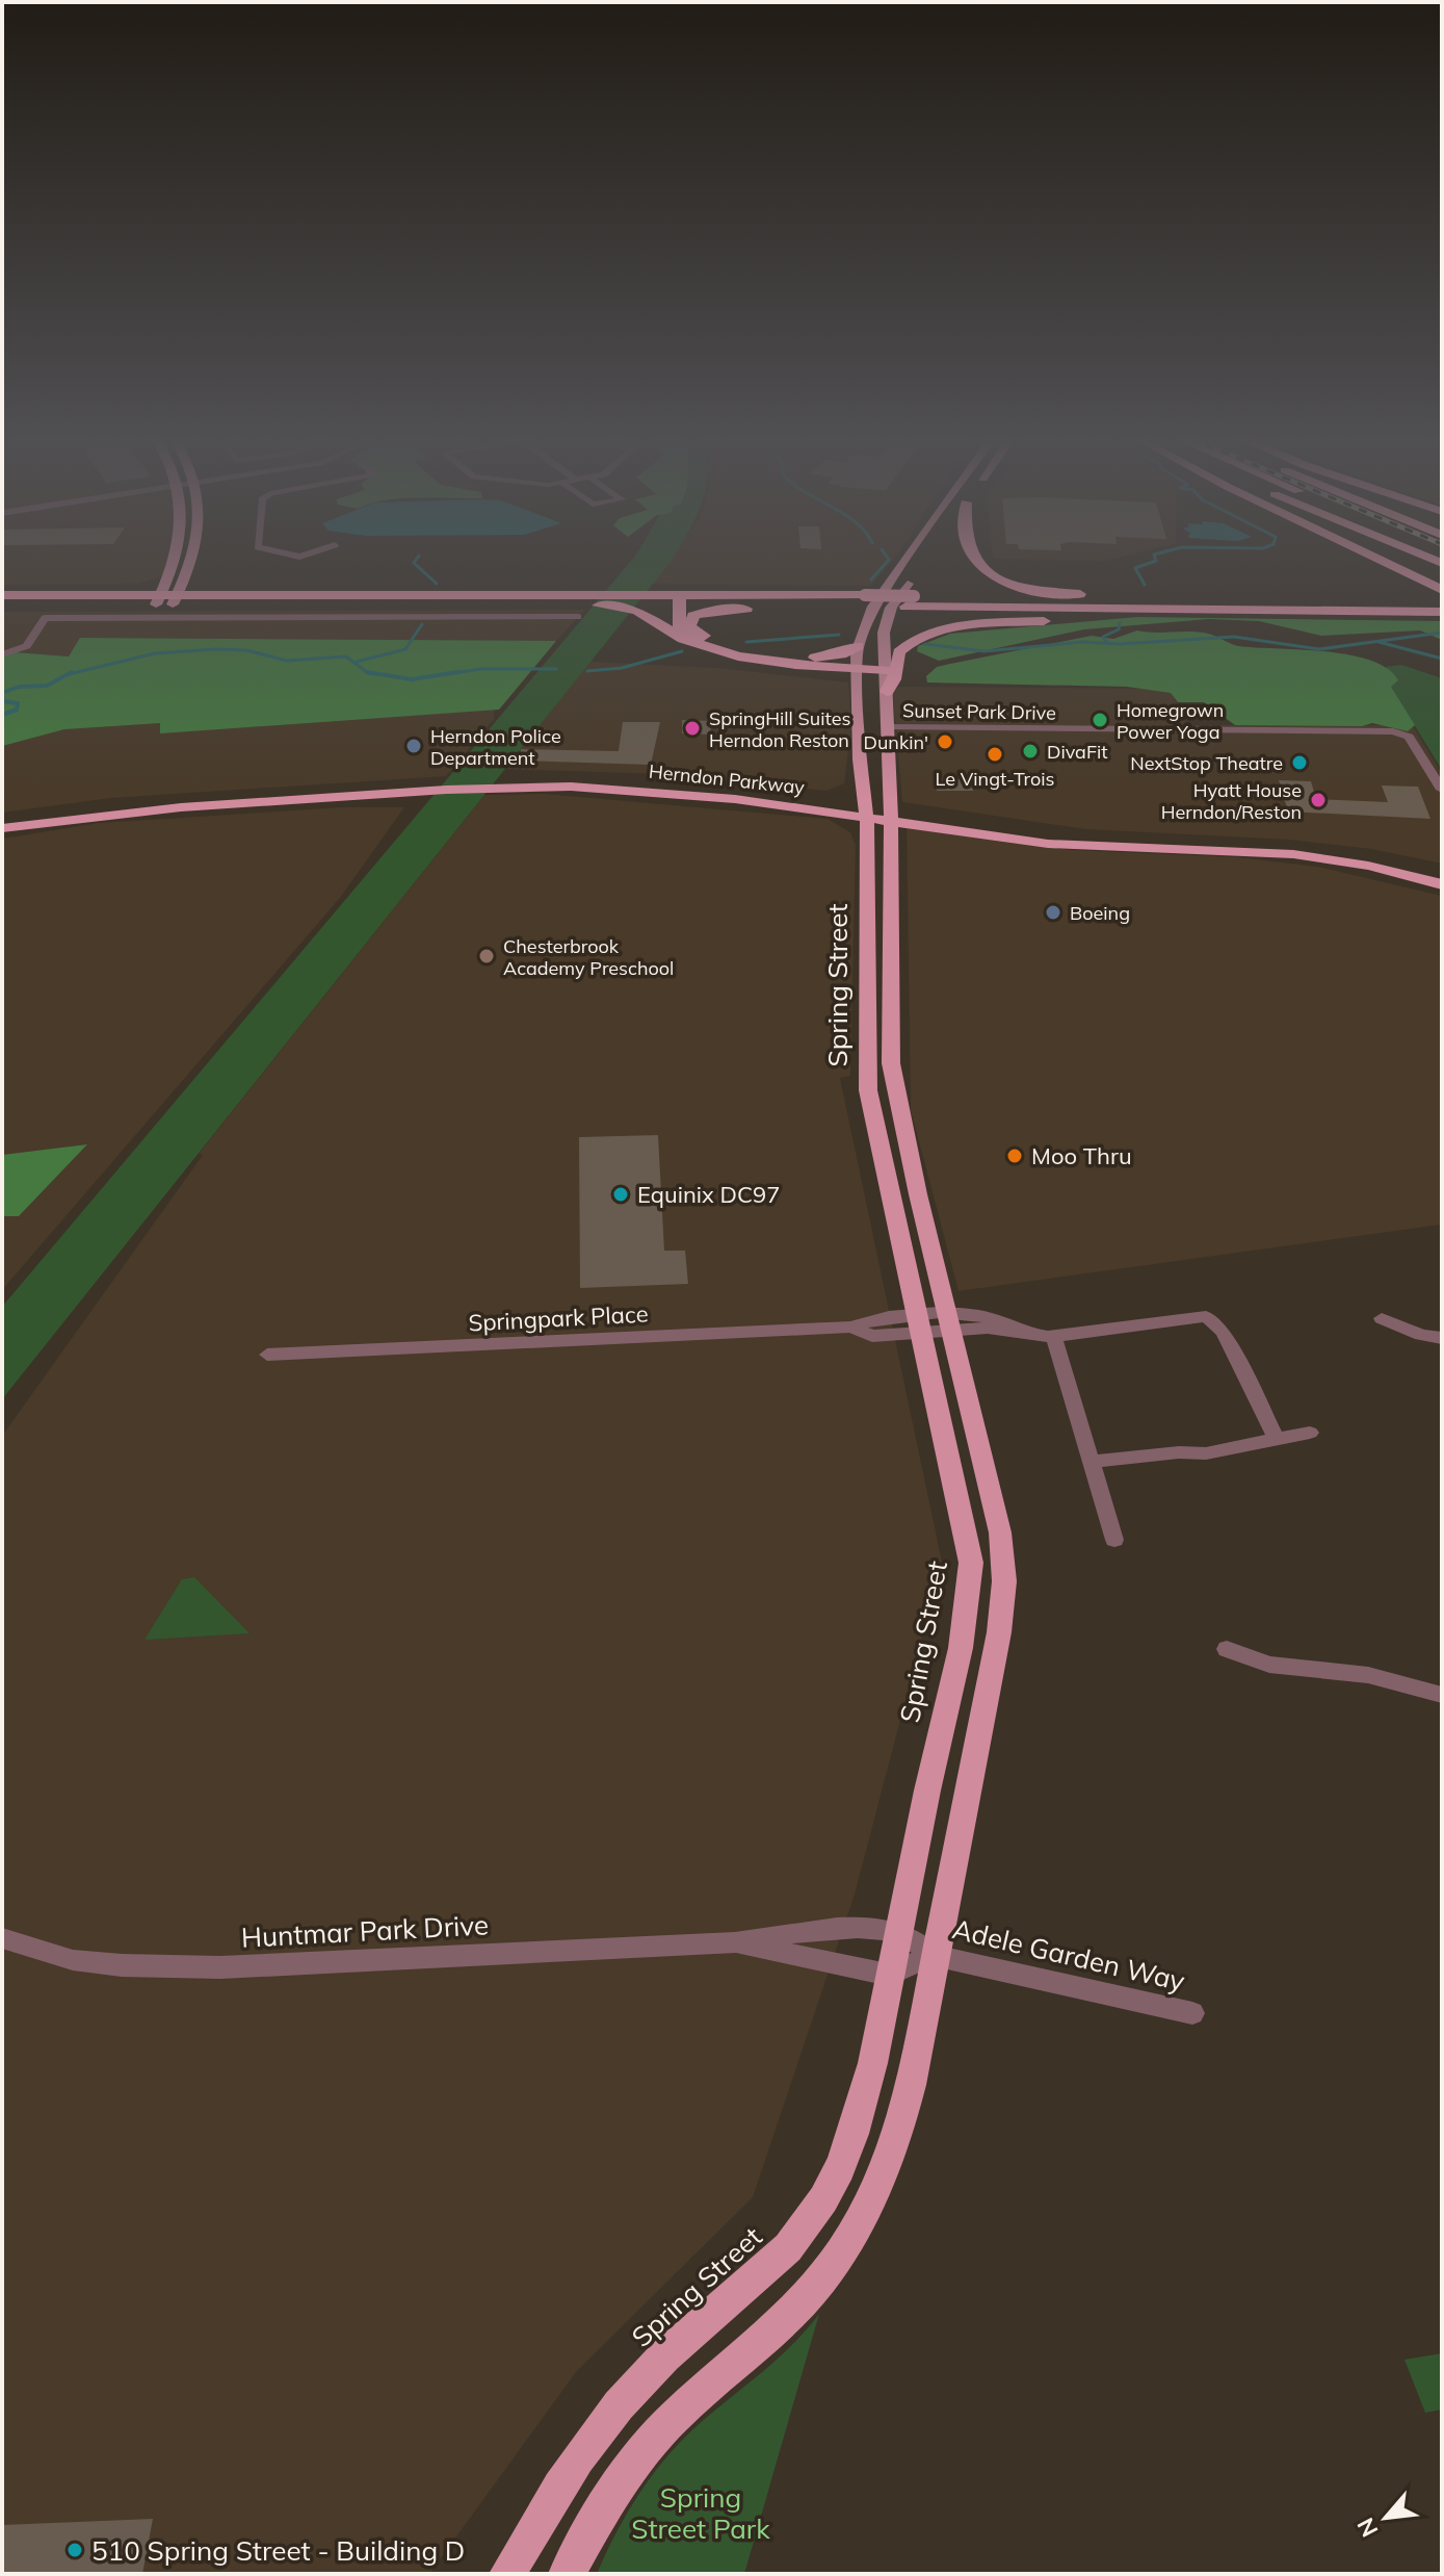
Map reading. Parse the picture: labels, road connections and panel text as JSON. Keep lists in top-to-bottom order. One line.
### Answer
{"streets":{"main road":["Herndon Parkway","Spring Street"],"street":["Sunset Park Drive","Springpark Place","Huntmar Park Drive","Adele Garden Way"]},"crossings":[["Sunset Park Drive","Spring Street"],["Herndon Parkway","Spring Street"],["Spring Street","Springpark Place"],["Spring Street","Huntmar Park Drive"],["Spring Street","Adele Garden Way"]],"parks":["Spring Street Park"],"places":["Homegrown Power Yoga","SpringHill Suites Herndon Reston","Dunkin'","Herndon Police Department","DivaFit","Le Vingt-Trois","NextStop Theatre","Hyatt House Herndon/Reston","Boeing","Chesterbrook Academy Preschool","Moo Thru","Equinix DC97","510 Spring Street - Building D"],"north":"bottom left"}
